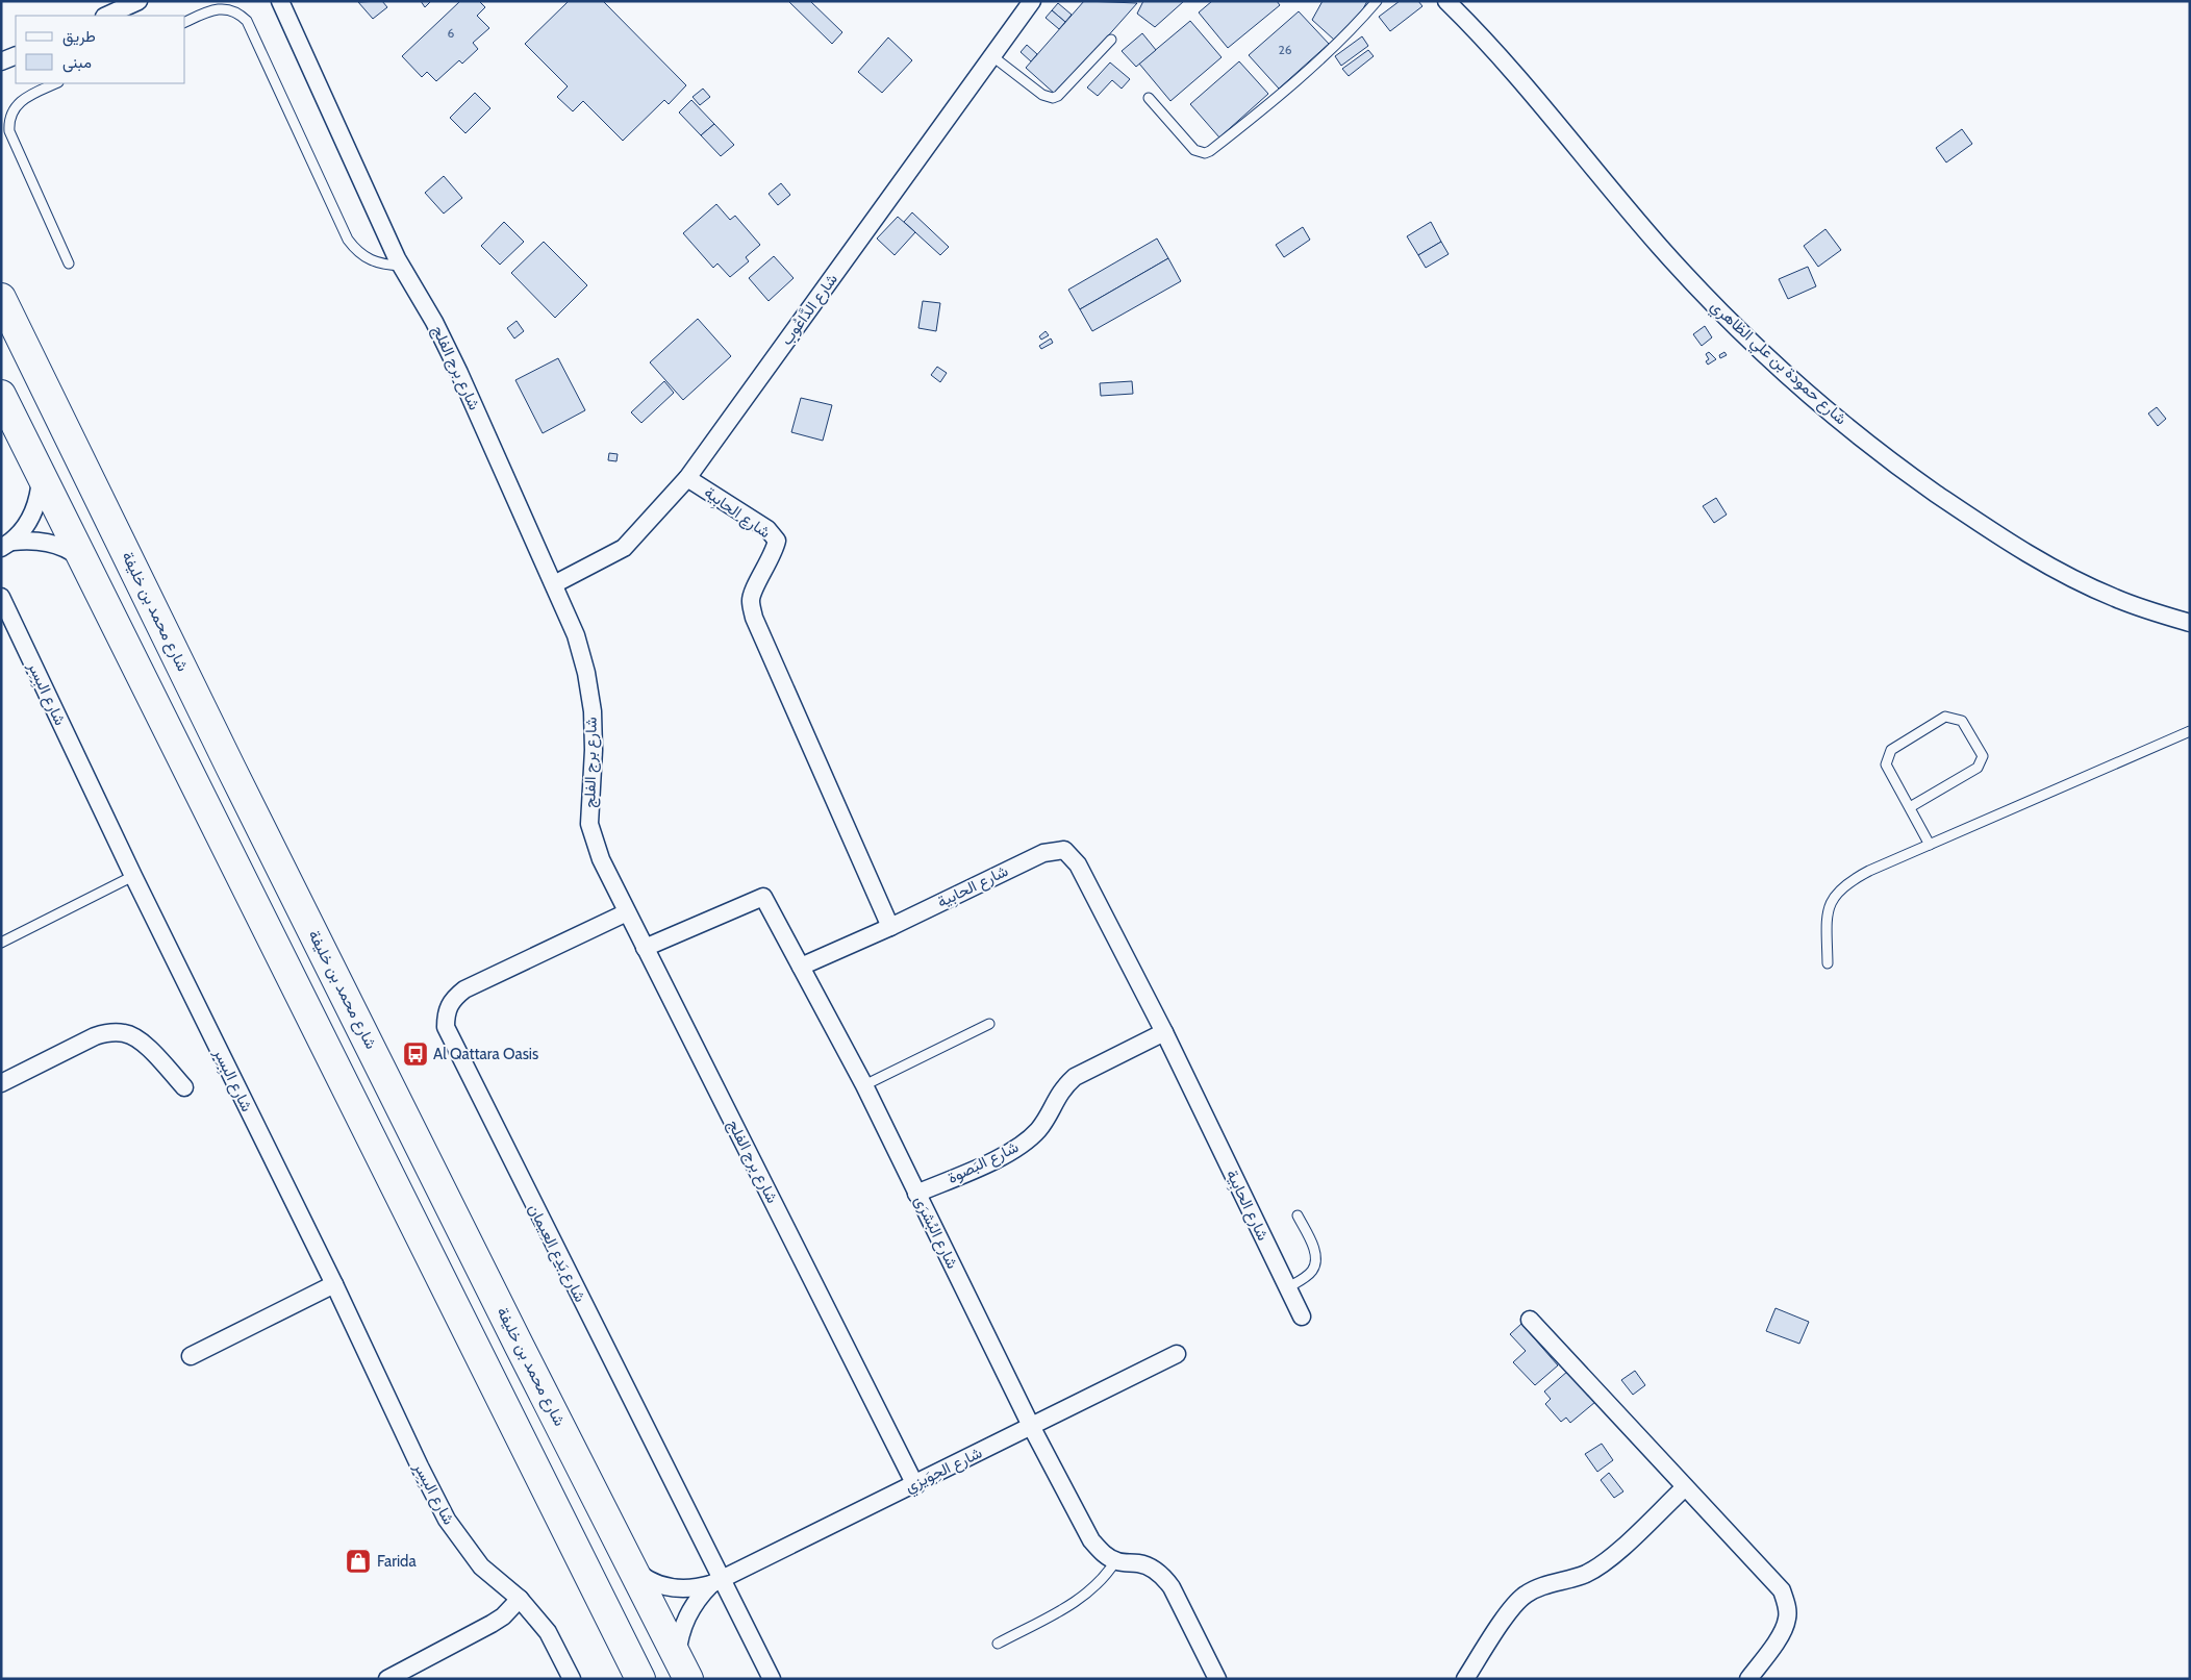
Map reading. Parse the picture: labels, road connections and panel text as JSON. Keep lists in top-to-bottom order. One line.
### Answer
{"streets":{"highway":["شارع محمد بن خليفة"],"street":["شارع الدَّاعُوب","شارع حمودة بن علي الظاهري","شارع برج الفلج","شارع الحابِية","شارع البِسِر","شارع البَصوة","شارع البُشرَى","شارع بَدع العِيمان","شارع الحِوَيزِي"]},"crossings":[["شارع الدَّاعُوب","شارع برج الفلج"],["شارع الدَّاعُوب","شارع الحابِية"],["شارع برج الفلج","شارع البُشرَى"],["شارع برج الفلج","شارع بَدع العِيمان"],["شارع برج الفلج","شارع الحِوَيزِي"],["شارع الحابِية","شارع البَصوة"],["شارع محمد بن خليفة","شارع الحِوَيزِي"],["شارع البَصوة","شارع البُشرَى"],["شارع البُشرَى","شارع الحِوَيزِي"],["شارع بَدع العِيمان","شارع الحِوَيزِي"]],"places":{"bus stop":["Al Qattara Oasis"],"shop":["Farida"]},"house_numbers":["6","26"],"legend":["طريق","مبنى"]}
